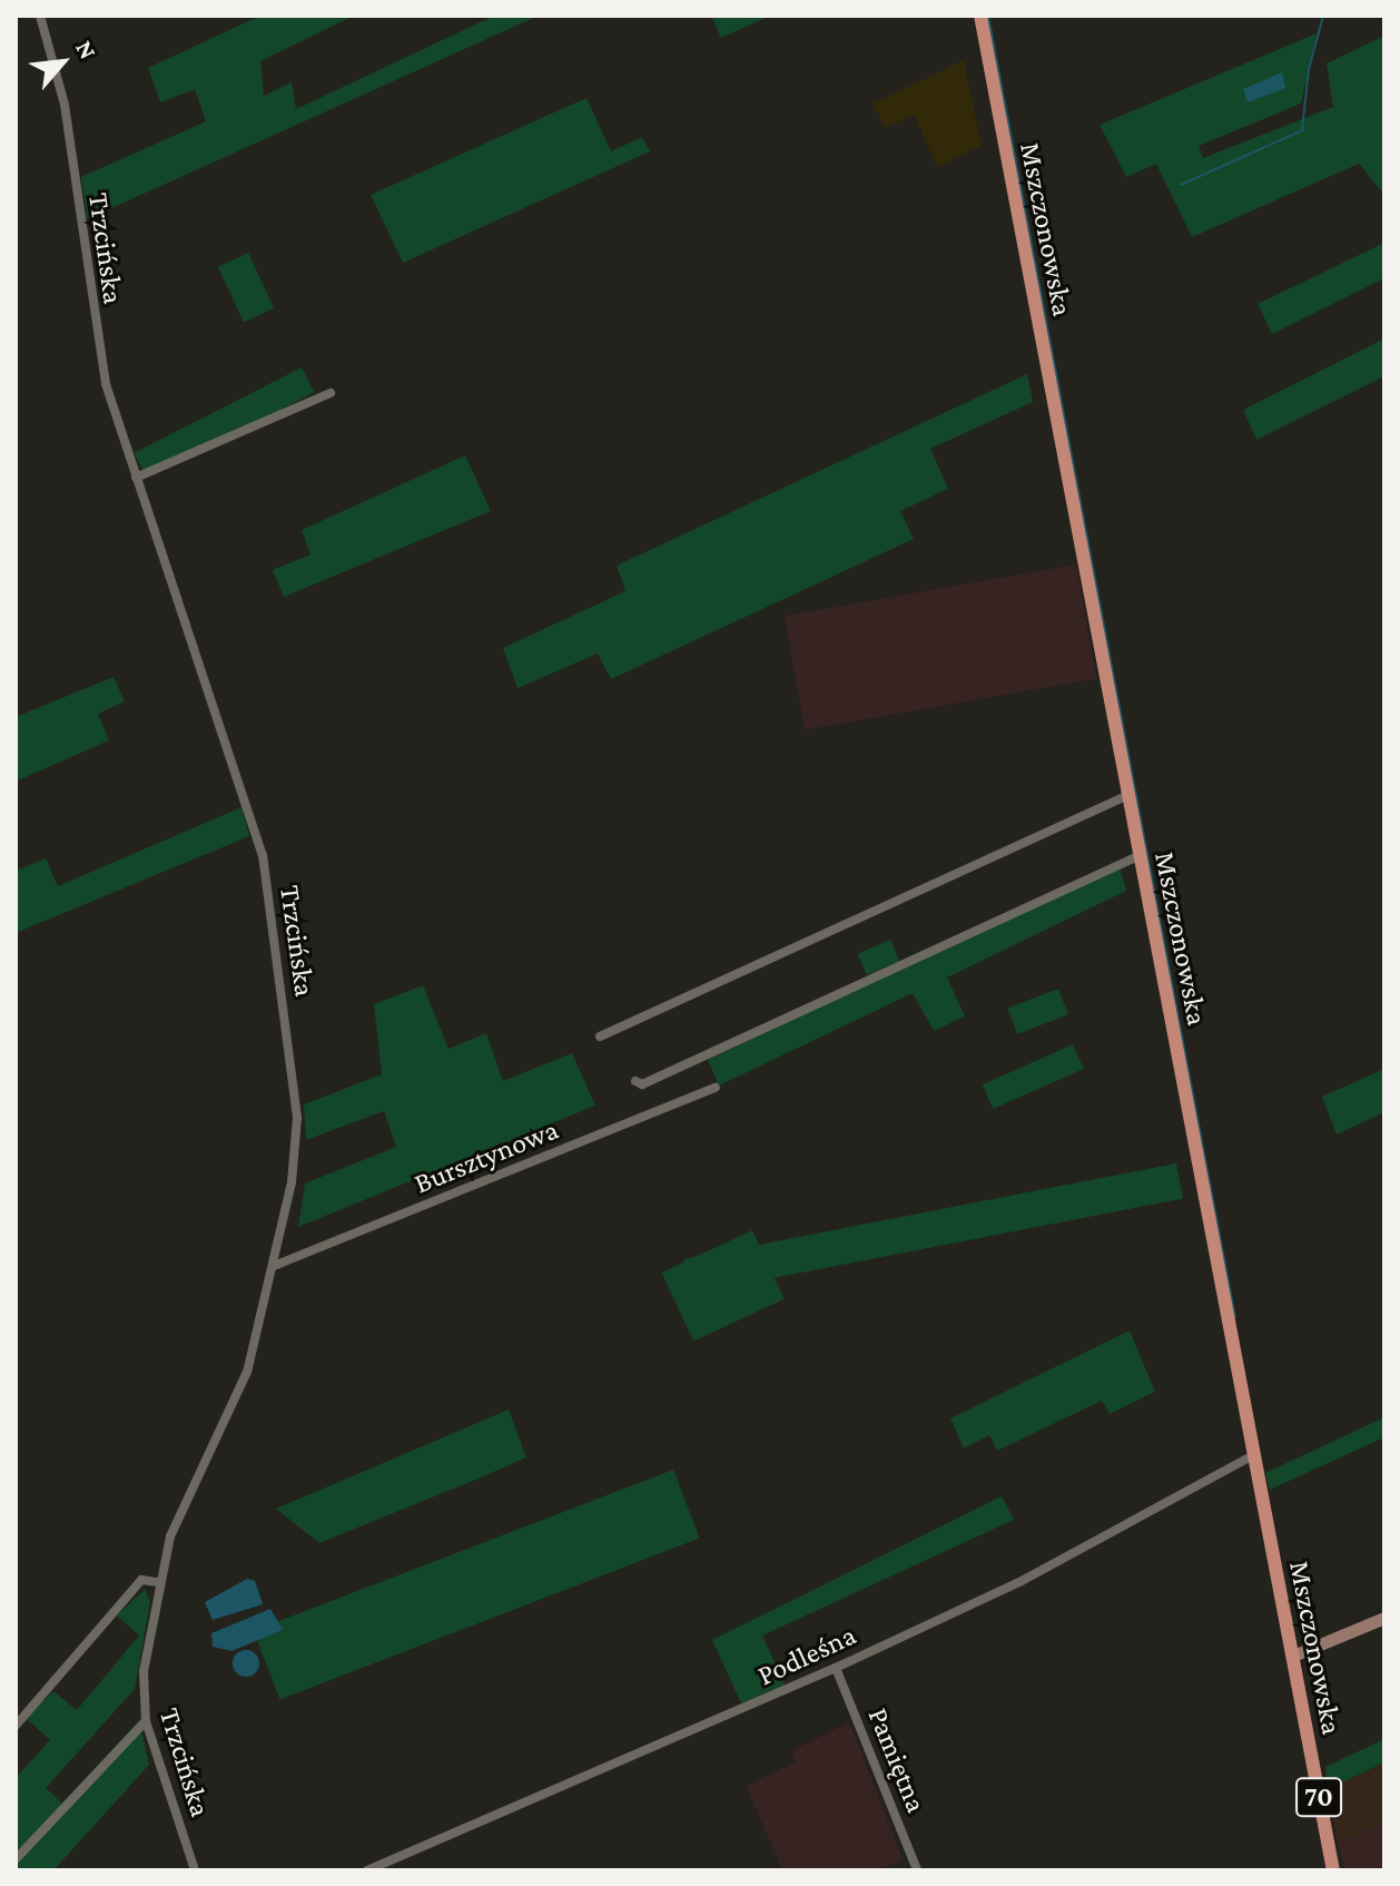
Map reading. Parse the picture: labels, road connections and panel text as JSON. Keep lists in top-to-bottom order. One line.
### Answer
{"streets":{"main road":["Mszczonowska","70"],"street":["Trzcińska","Bursztynowa","Podleśna","Pamiętna"]},"crossings":[["Mszczonowska","Podleśna"],["Trzcińska","Bursztynowa"],["Podleśna","Pamiętna"]],"north":"top right"}
